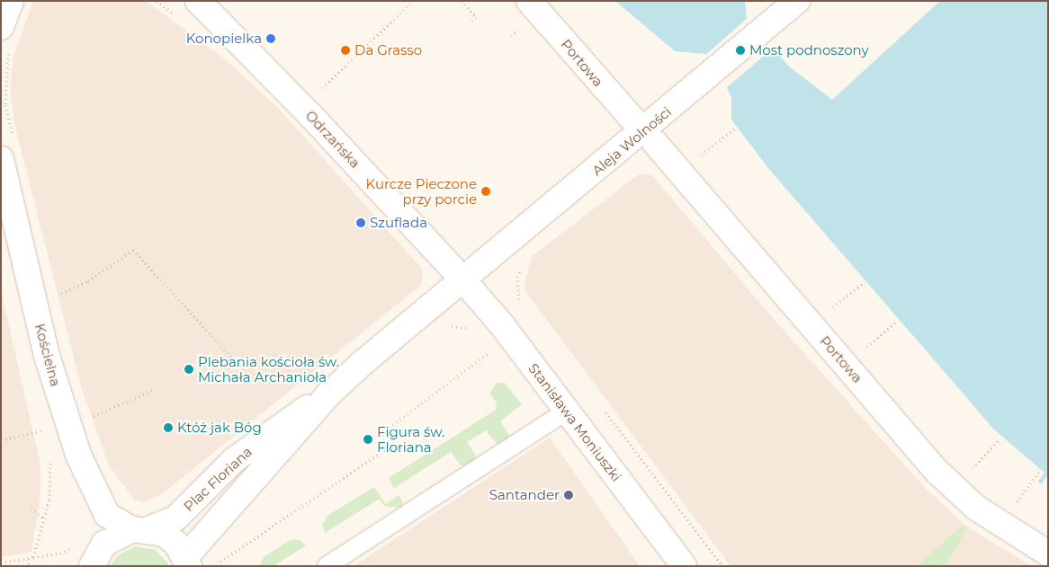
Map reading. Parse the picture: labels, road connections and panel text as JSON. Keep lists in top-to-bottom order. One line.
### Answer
{"streets":{"street":["Portowa","Odrzańska","Aleja Wolności","Kościelna","Stanisława Moniuszki","Plac Floriana"]},"crossings":[["Odrzańska","Aleja Wolności"],["Odrzańska","Stanisława Moniuszki"],["Odrzańska","Plac Floriana"],["Aleja Wolności","Stanisława Moniuszki"],["Aleja Wolności","Plac Floriana"],["Kościelna","Plac Floriana"],["Stanisława Moniuszki","Plac Floriana"]],"places":["Konopielka","Da Grasso","Most podnoszony","Kurcze Pieczone przy porcie","Szuflada","Plebania kościoła św. Michała Archanioła","Któż jak Bóg","Figura św. Floriana","Santander"]}
